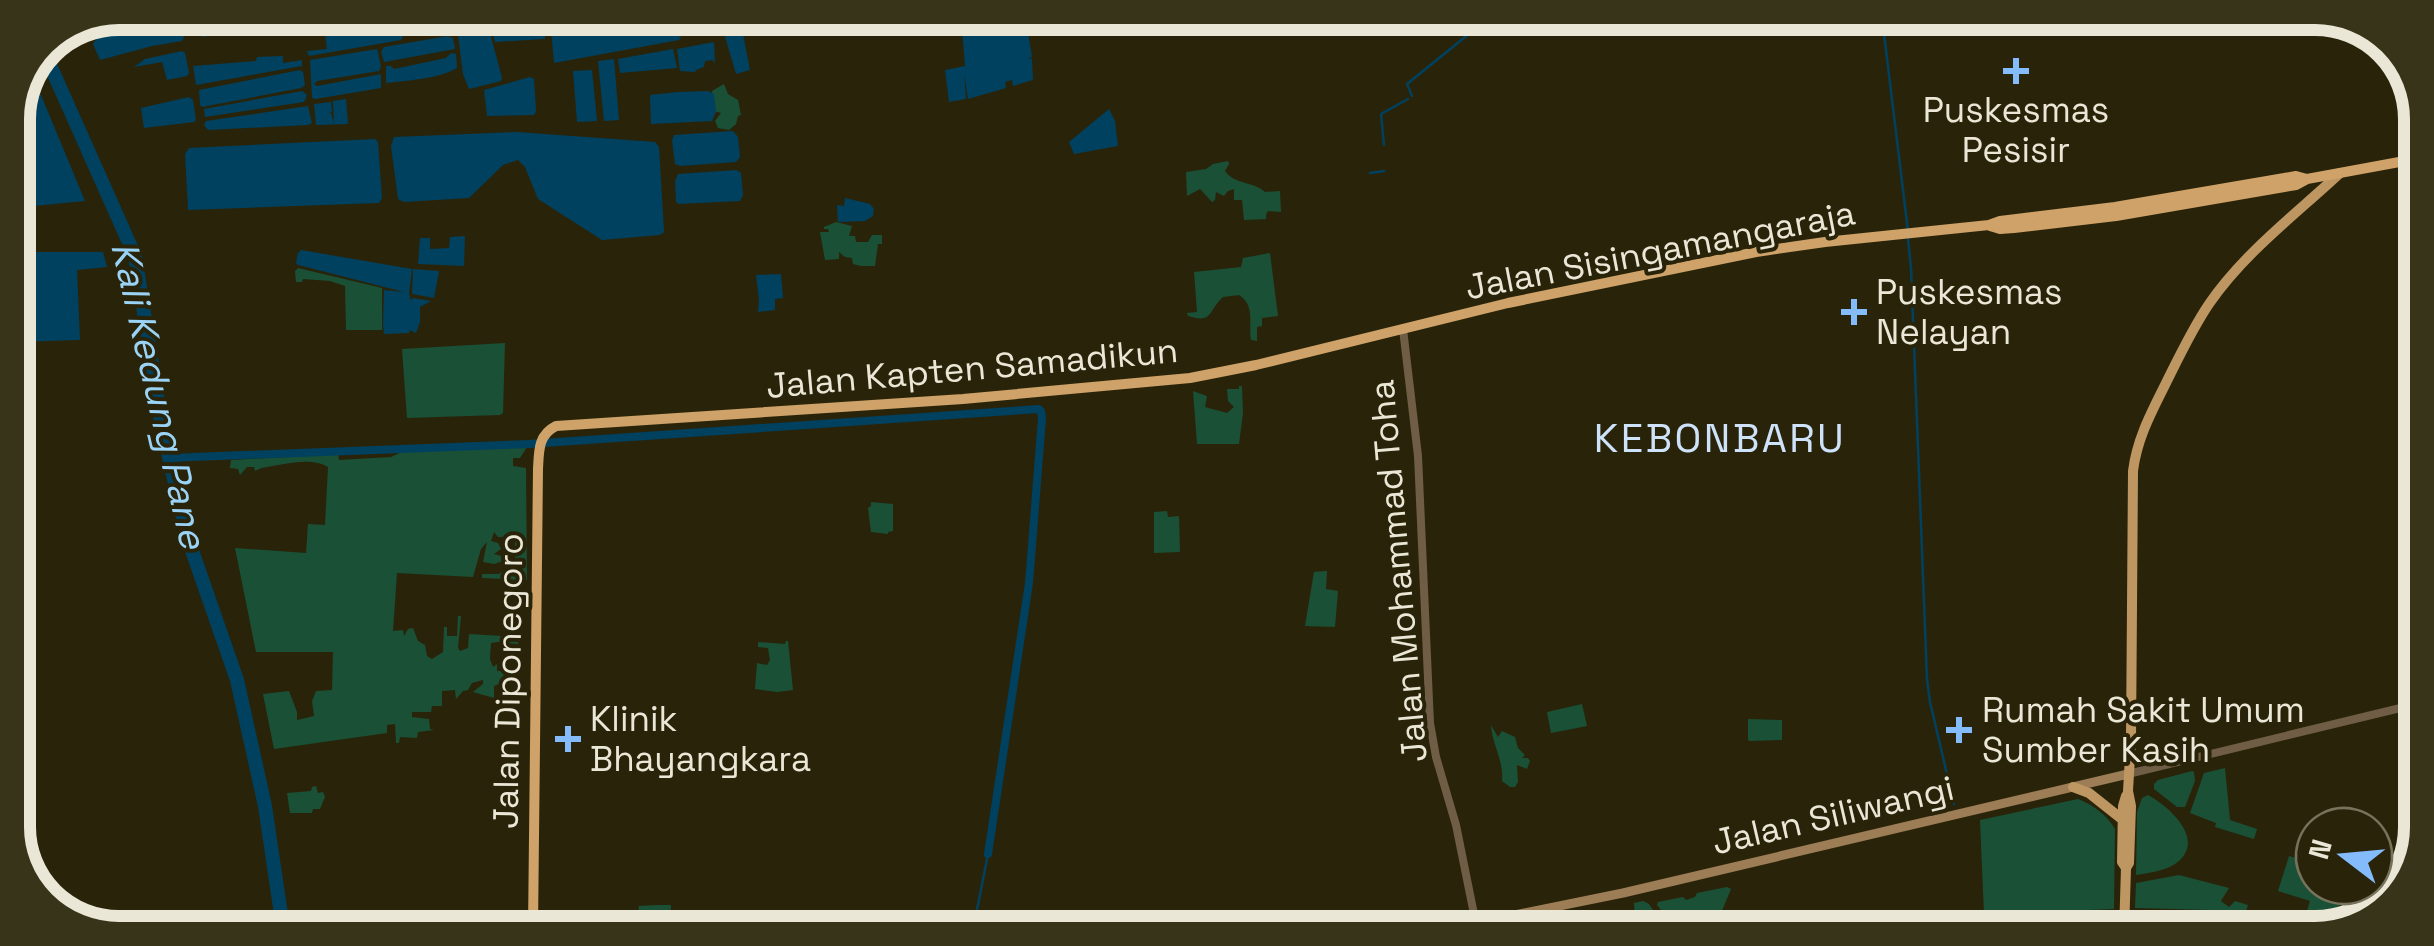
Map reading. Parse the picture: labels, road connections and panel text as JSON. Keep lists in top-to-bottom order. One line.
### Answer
{"streets":{"highway":["Jalan Sisingamangaraja","Jalan Kapten Samadikun","Jalan Diponegoro"],"main road":["Jalan Siliwangi"],"street":["Jalan Mohammad Toha"]},"crossings":[["Jalan Sisingamangaraja","Jalan Kapten Samadikun"],["Jalan Sisingamangaraja","Jalan Mohammad Toha"],["Jalan Kapten Samadikun","Jalan Mohammad Toha"],["Jalan Kapten Samadikun","Jalan Diponegoro"]],"districts":["KEBONBARU"],"water":["Kali Kedung Pane"],"places":{"health":["Puskesmas Pesisir","Puskesmas Nelayan","Rumah Sakit Umum Sumber Kasih","Klinik Bhayangkara"]},"north":"left"}
